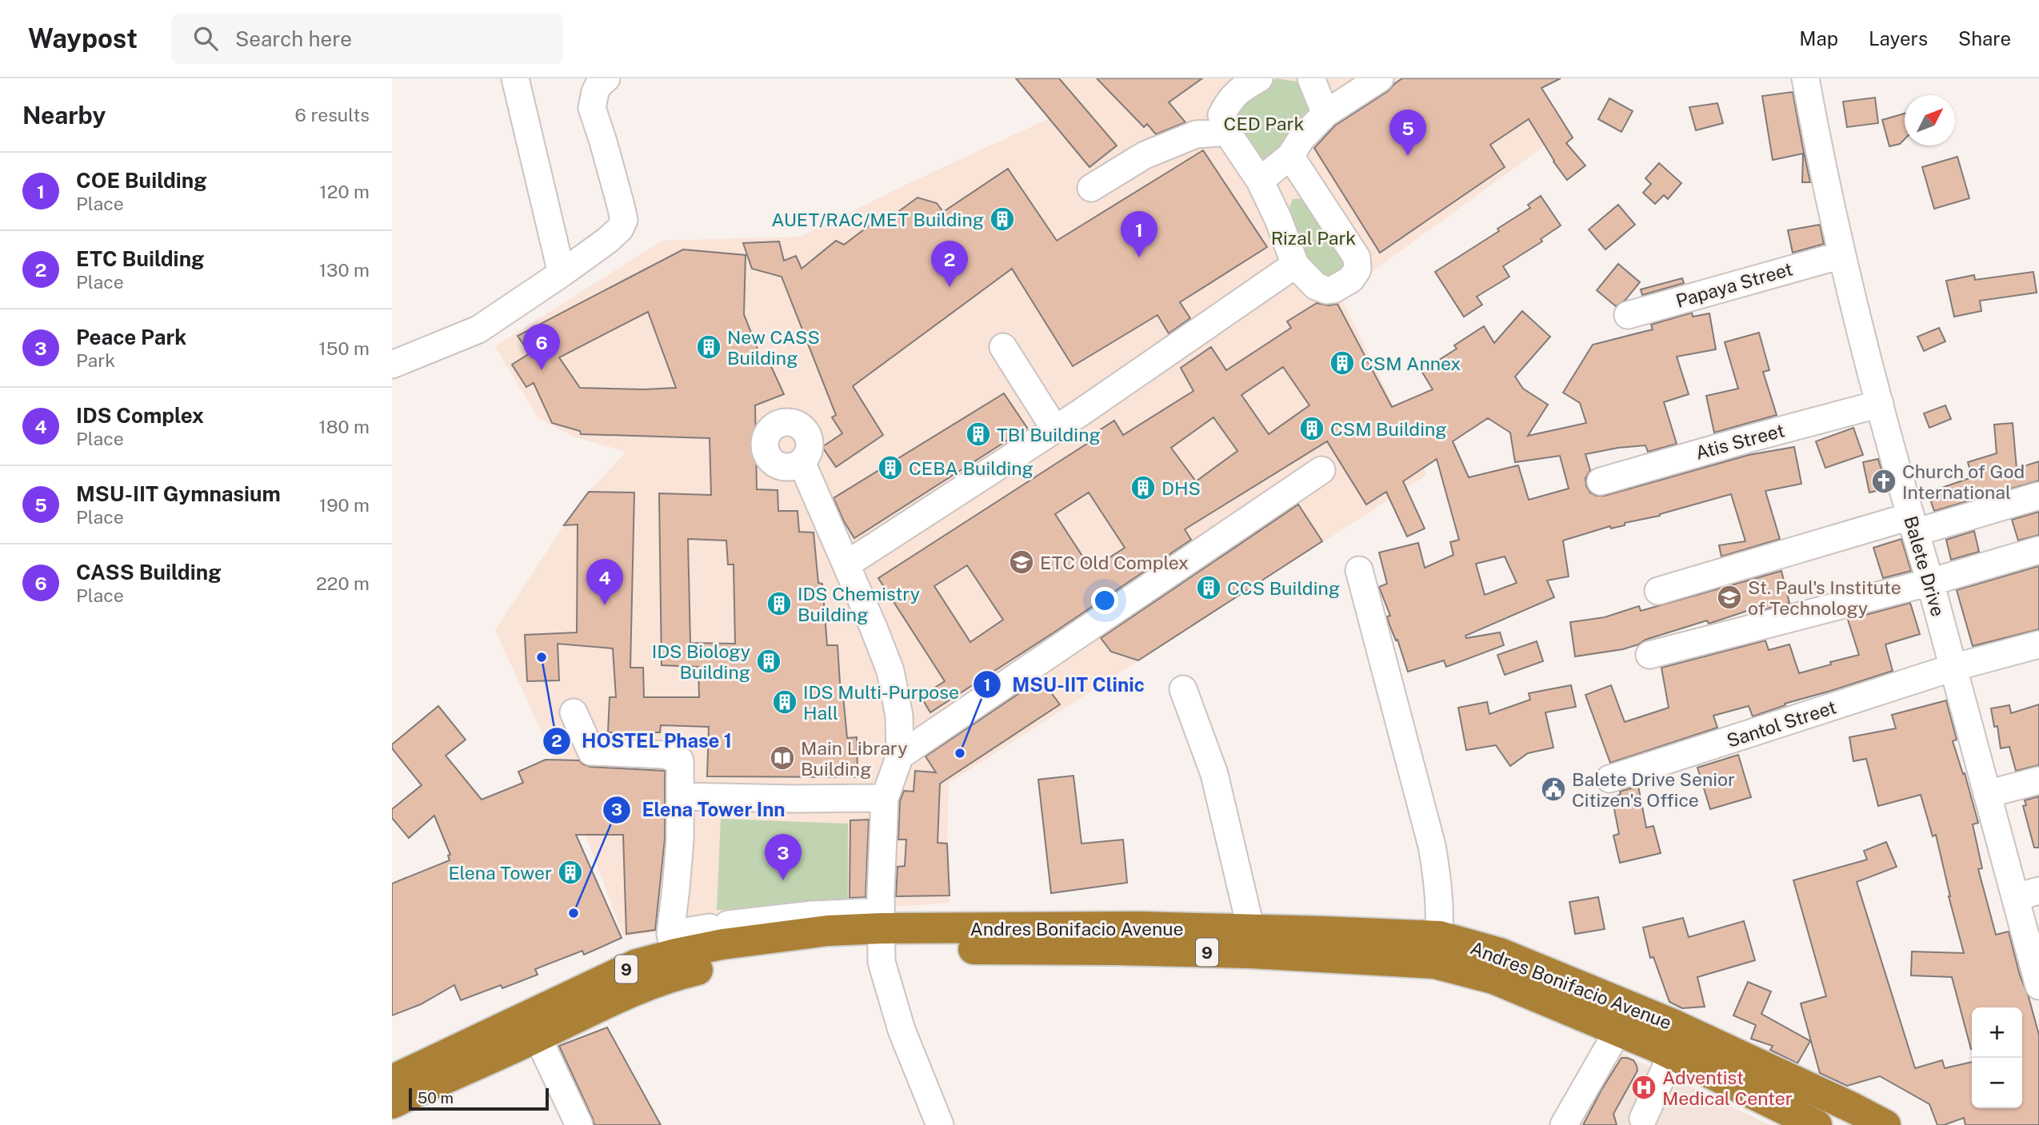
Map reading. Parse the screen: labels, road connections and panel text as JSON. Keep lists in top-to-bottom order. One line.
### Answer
{"streets":{"highway":["Andres Bonifacio Avenue","9"],"street":["Papaya Street","Atis Street","Balete Drive","Santol Street"]},"crossings":[["Papaya Street","Balete Drive"],["Atis Street","Balete Drive"],["Balete Drive","Santol Street"]],"parks":["CED Park","Rizal Park"],"places":{"building":["AUET/RAC/MET Building","New CASS Building","CSM Annex","CSM Building","TBI Building","CEBA Building","DHS","CCS Building","IDS Chemistry Building","IDS Biology Building","IDS Multi-Purpose Hall","Elena Tower"],"church":["Church of God International"],"school or university":["ETC Old Complex","St. Paul's Institute of Technology"],"other":["HOSTEL Phase 1","MSU-IIT Clinic","Elena Tower Inn"],"library":["Main Library Building"],"public building":["Balete Drive Senior Citizen's Office"],"hospital":["Adventist Medical Center"]},"scale_bar":"50 m","north":"top right","page":{"header":"Waypost","search":"Search here","nav":["Map","Layers","Share"],"heading":["Nearby","6 results"],"pins":["5","1","2","6","4","3"],"list":[{"mark":"1","name":"COE Building","note":"Place","value":"120 m"},{"mark":"2","name":"ETC Building","note":"Place","value":"130 m"},{"mark":"3","name":"Peace Park","note":"Park","value":"150 m"},{"mark":"4","name":"IDS Complex","note":"Place","value":"180 m"},{"mark":"5","name":"MSU-IIT Gymnasium","note":"Place","value":"190 m"},{"mark":"6","name":"CASS Building","note":"Place","value":"220 m"}],"map_buttons":["+","−"],"scale":"50 m"}}
